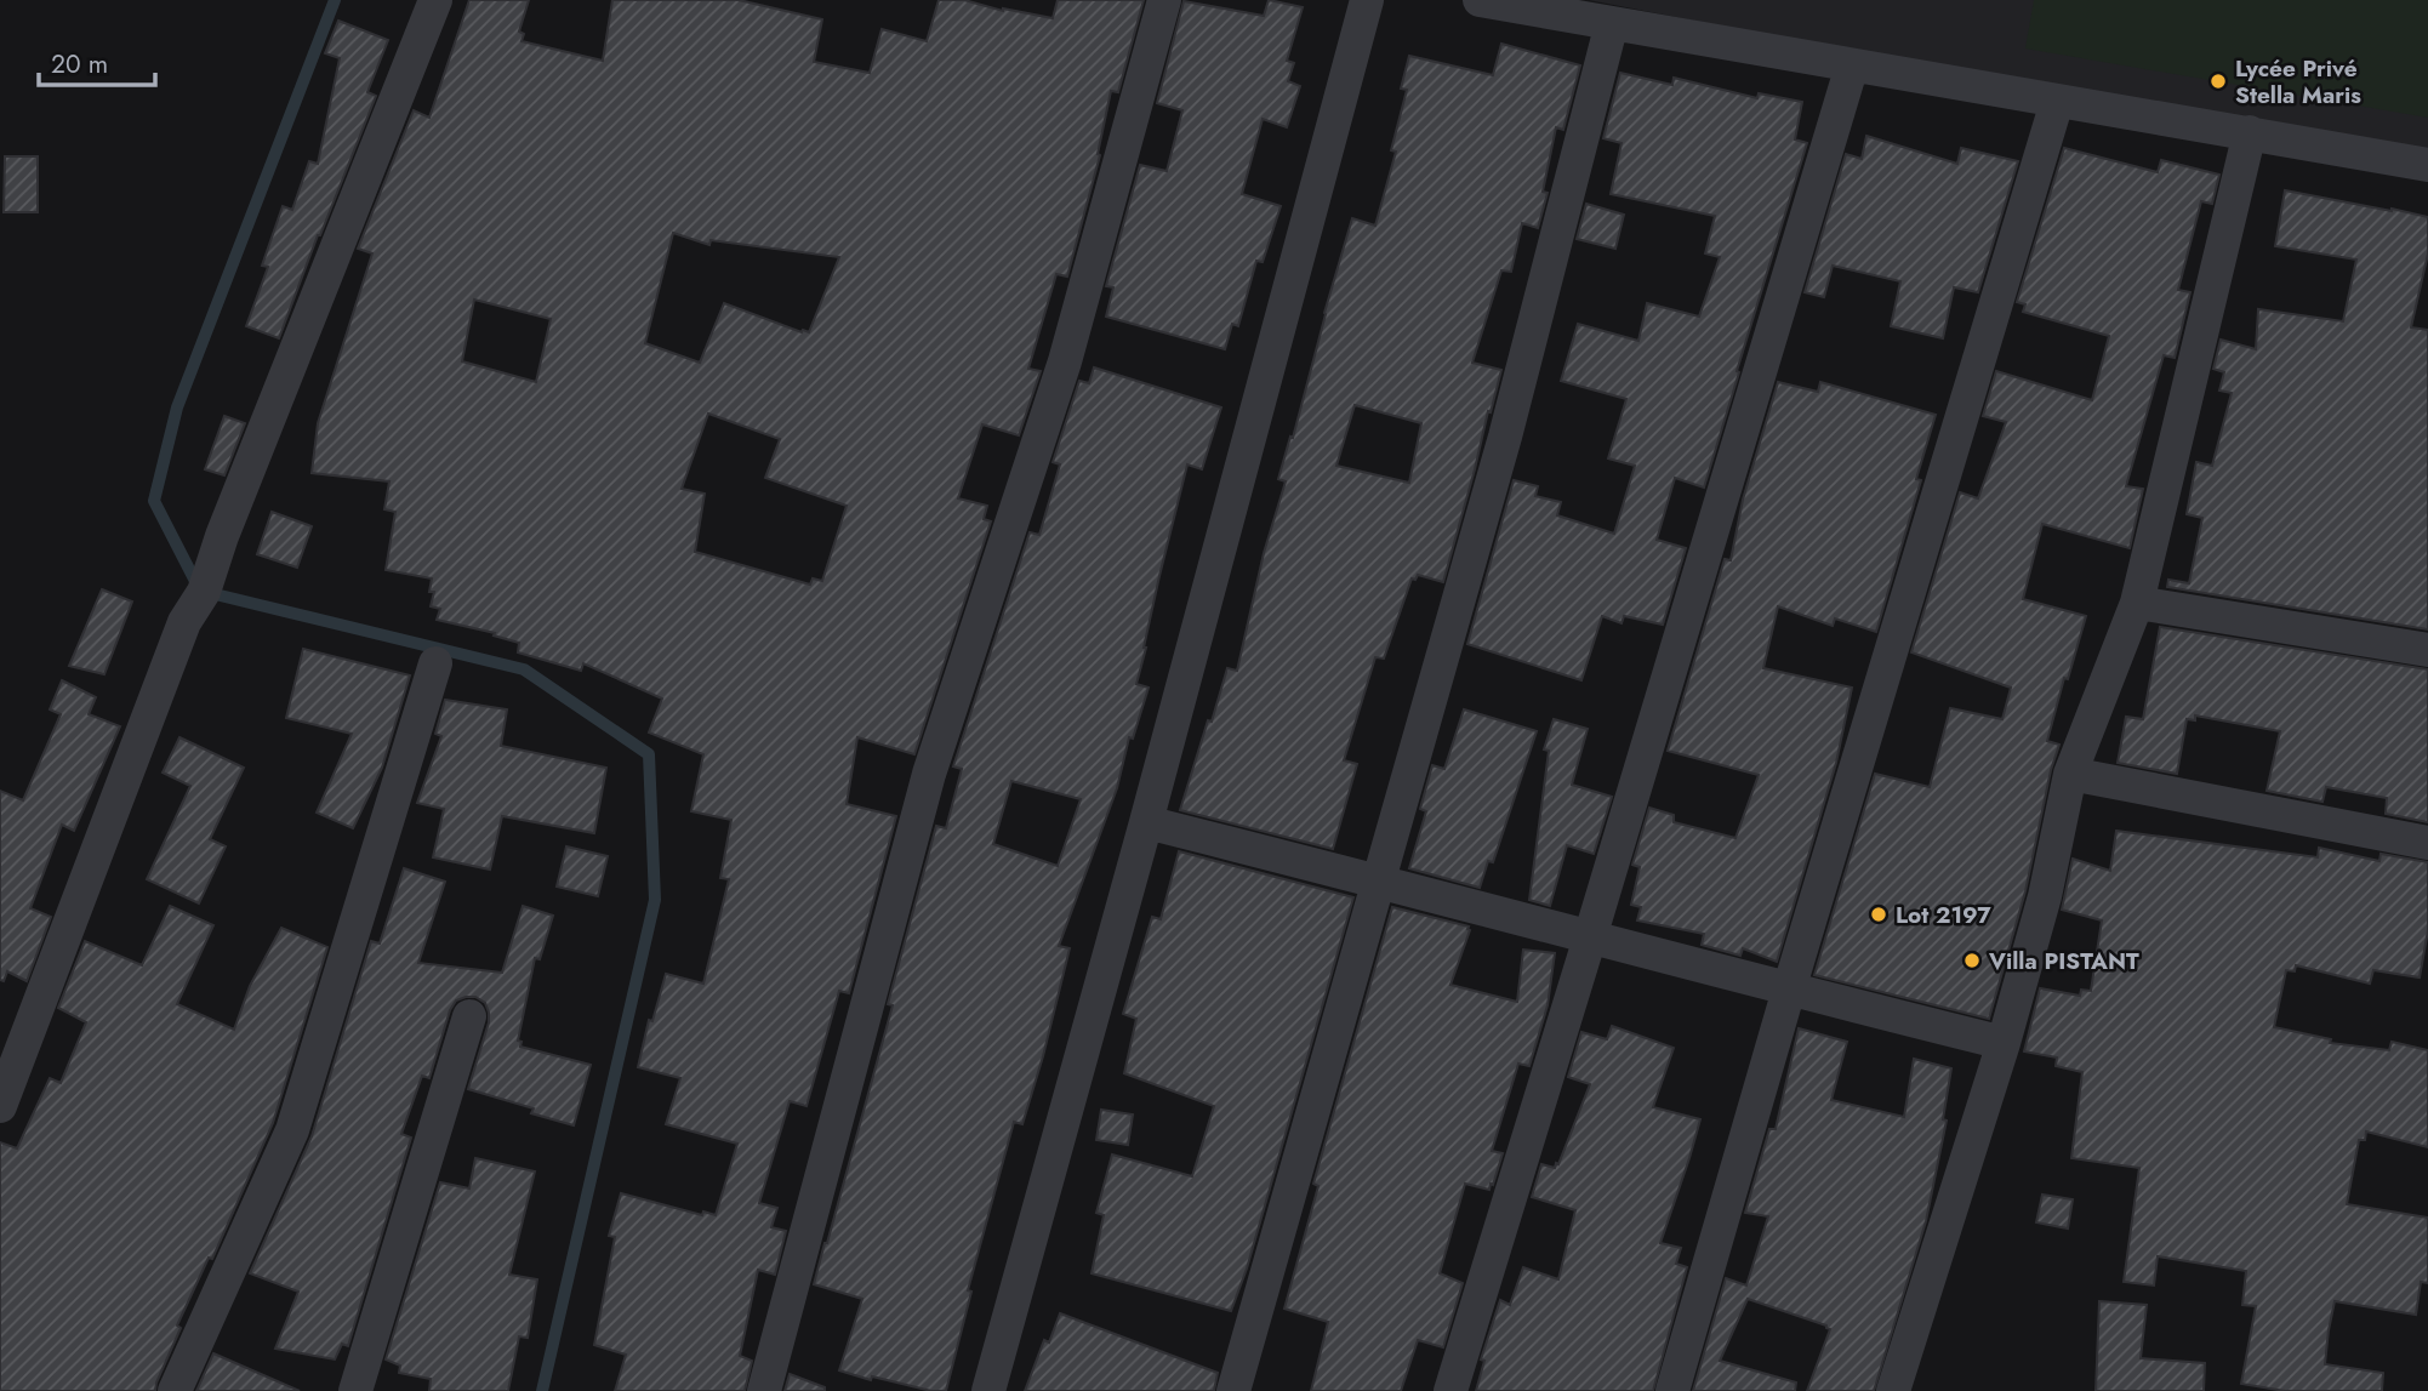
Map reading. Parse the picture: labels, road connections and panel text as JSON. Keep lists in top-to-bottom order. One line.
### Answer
{"places":["Lycée Privé Stella Maris","Lot 2197","Villa PISTANT"],"scale_bar":"20 m"}
